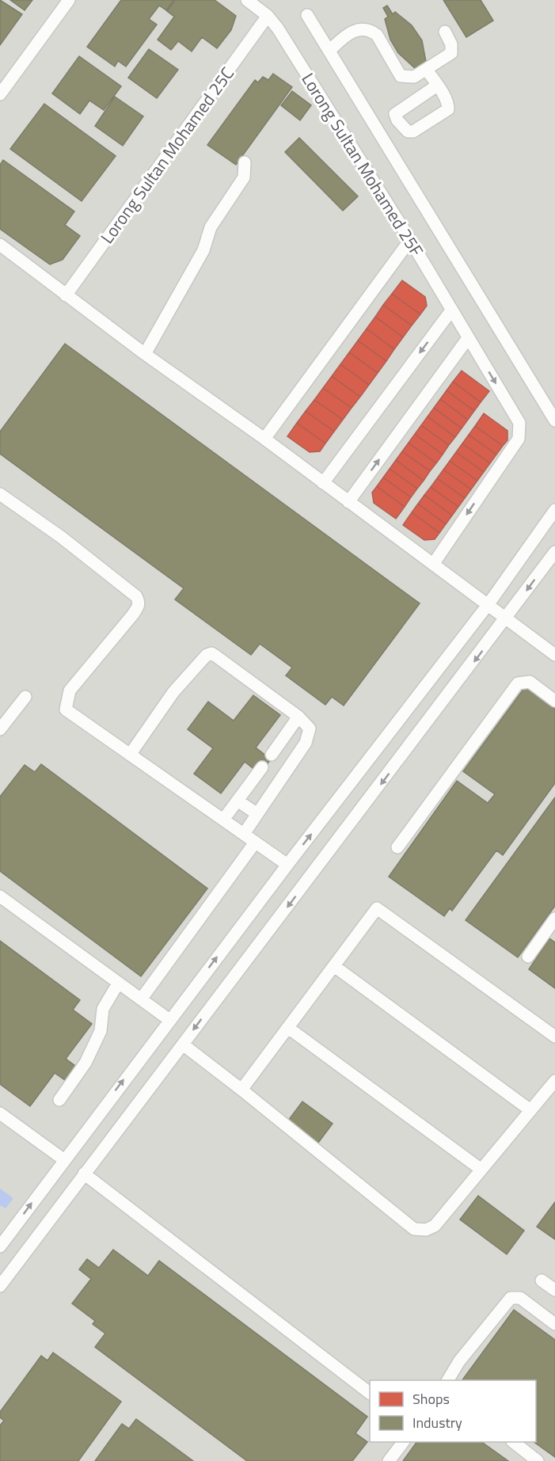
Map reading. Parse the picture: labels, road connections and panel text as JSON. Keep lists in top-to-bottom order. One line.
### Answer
{"streets":{"street":["Lorong Sultan Mohamed 25C","Lorong Sultan Mohamed 25F"]},"crossings":[["Lorong Sultan Mohamed 25C","Lorong Sultan Mohamed 25F"]],"legend":["Shops","Industry"]}
